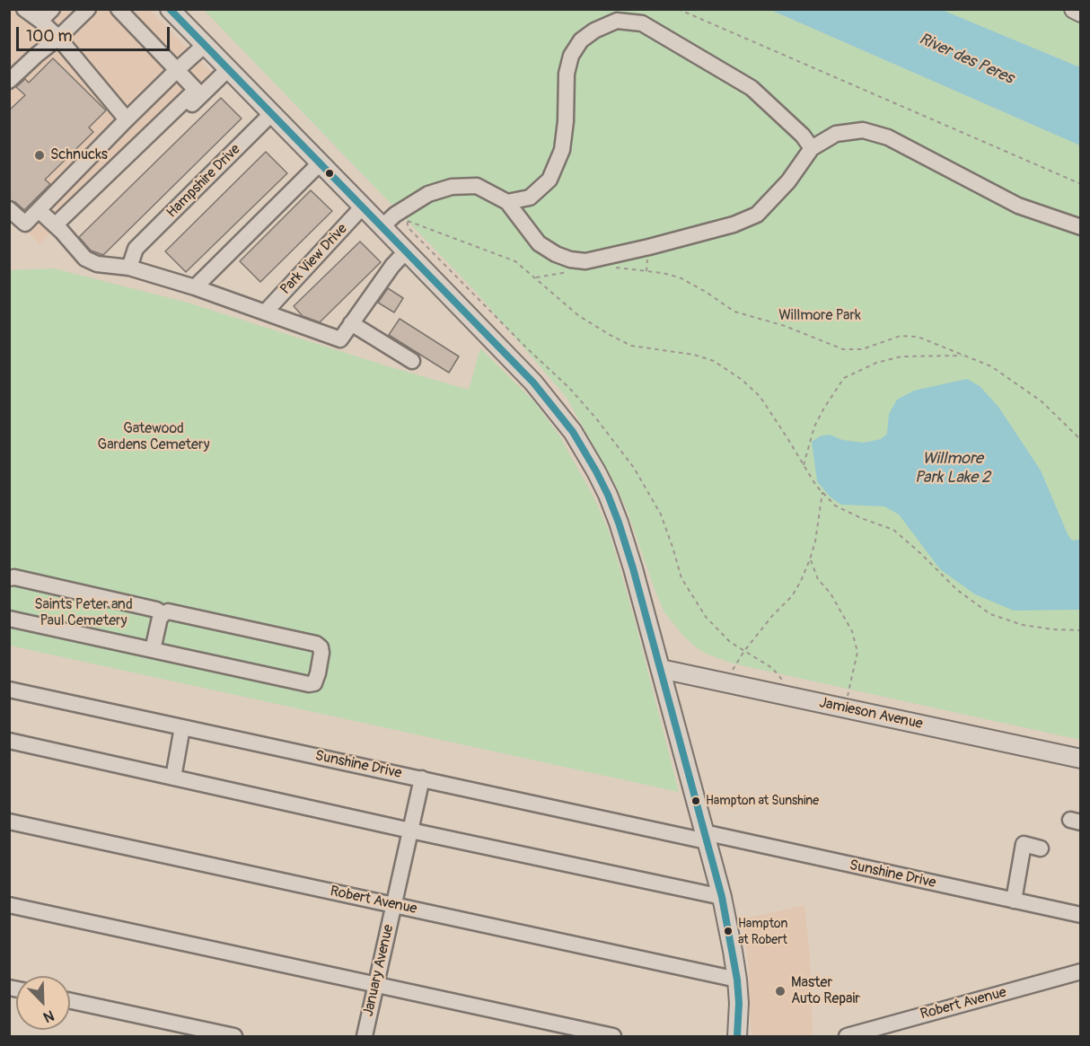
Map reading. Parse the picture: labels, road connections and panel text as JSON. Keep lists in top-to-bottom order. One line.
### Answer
{"streets":{"main road":["Jamieson Avenue"],"street":["Hampshire Drive","Park View Drive","Sunshine Drive","Robert Avenue","January Avenue"]},"crossings":[["Sunshine Drive","January Avenue"],["Robert Avenue","January Avenue"]],"water":["River des Peres","Willmore Park Lake 2"],"parks":["Willmore Park","Gatewood Gardens Cemetery","Saints Peter and Paul Cemetery"],"places":["Schnucks","Hampton at Sunshine","Hampton at Robert","Master Auto Repair"],"scale_bar":"100 m","north":"bottom right"}
